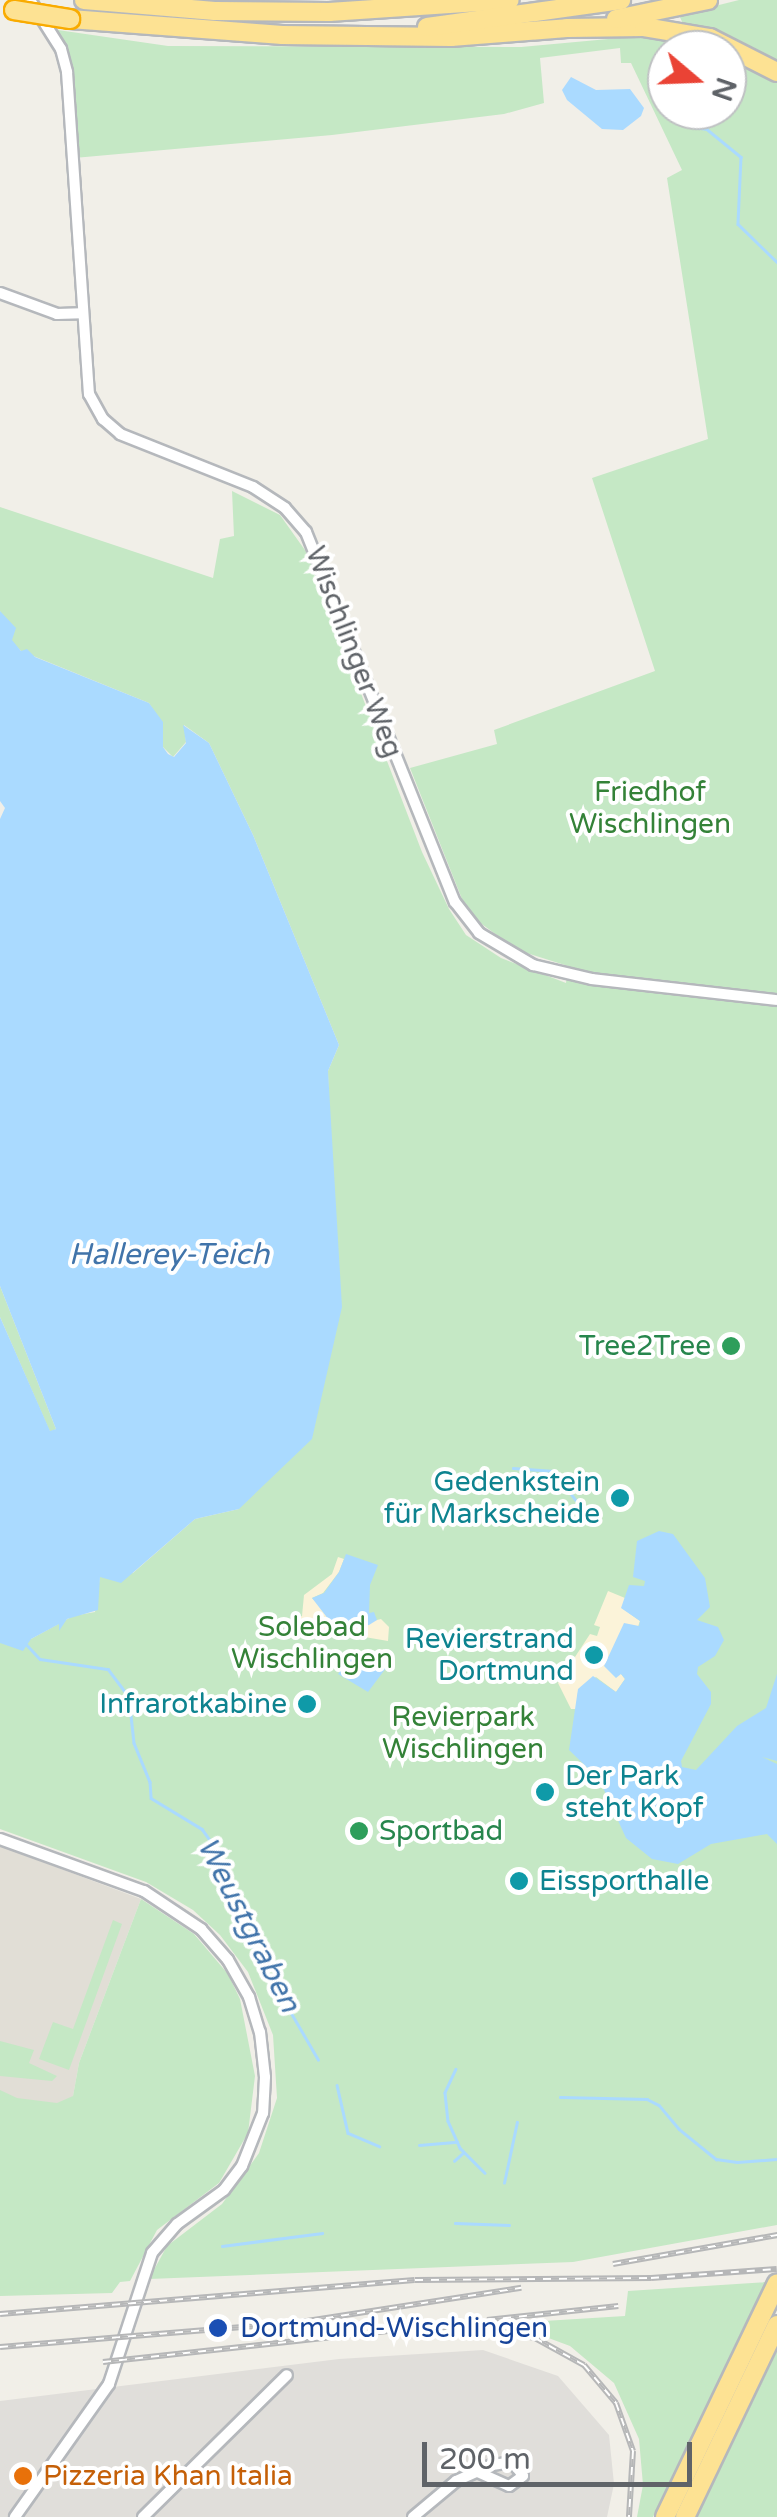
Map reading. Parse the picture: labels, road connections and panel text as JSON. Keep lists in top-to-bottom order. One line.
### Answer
{"streets":{"street":["Wischlinger Weg"]},"water":["Hallerey-Teich","Weustgraben"],"parks":["Friedhof Wischlingen","Solebad Wischlingen","Revierpark Wischlingen"],"places":["Tree2Tree","Gedenkstein für Markscheide","Revierstrand Dortmund","Infrarotkabine","Der Park steht Kopf","Sportbad","Eissporthalle","Dortmund-Wischlingen","Pizzeria Khan Italia"],"scale_bar":"200 m","north":"right"}
